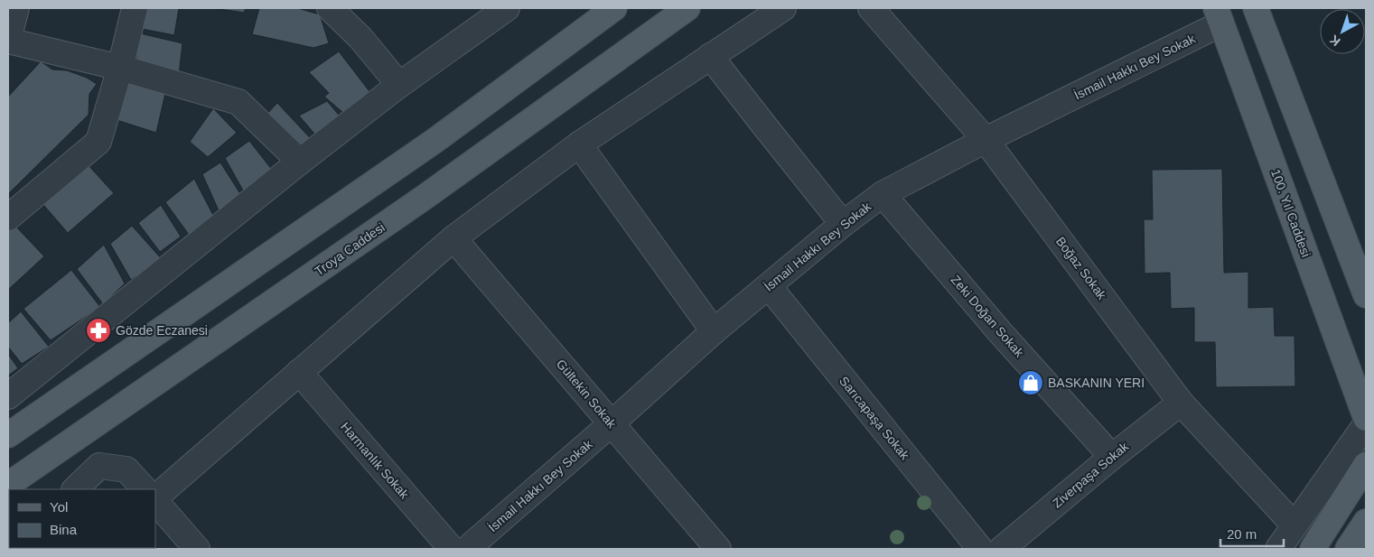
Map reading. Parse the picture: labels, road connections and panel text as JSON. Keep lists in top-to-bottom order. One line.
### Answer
{"streets":{"main road":["100. Yıl Caddesi","Troya Caddesi"],"street":["İsmail Hakkı Bey Sokak","Boğaz Sokak","Zeki Doğan Sokak","Gültekin Sokak","Sarıcapaşa Sokak","Harmanlık Sokak","Ziverpaşa Sokak"]},"crossings":[["İsmail Hakkı Bey Sokak","100. Yıl Caddesi"],["İsmail Hakkı Bey Sokak","Boğaz Sokak"],["İsmail Hakkı Bey Sokak","Zeki Doğan Sokak"],["İsmail Hakkı Bey Sokak","Gültekin Sokak"],["İsmail Hakkı Bey Sokak","Sarıcapaşa Sokak"],["Boğaz Sokak","Ziverpaşa Sokak"],["Zeki Doğan Sokak","Ziverpaşa Sokak"]],"places":{"pharmacy":["Gözde Eczanesi"],"shop":["BASKANIN YERI"]},"legend":["Yol","Bina"],"scale_bar":"20 m","north":"bottom left"}
